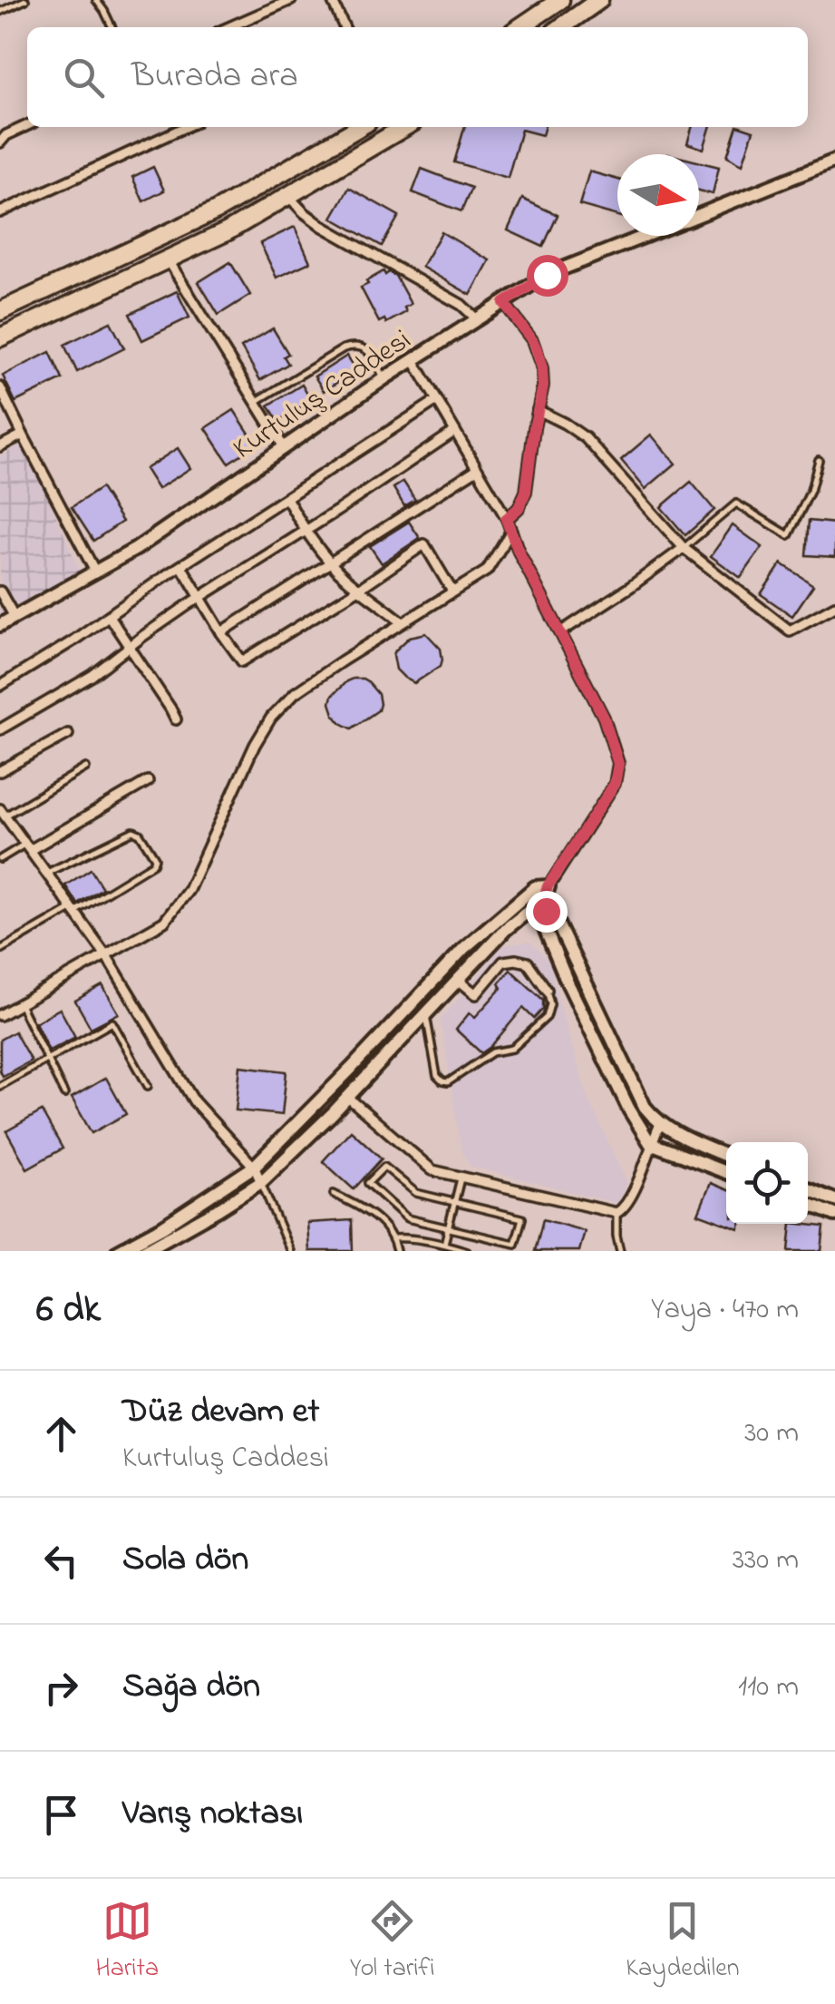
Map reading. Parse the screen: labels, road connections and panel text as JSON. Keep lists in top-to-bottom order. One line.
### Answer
{"streets":{"street":["Kurtuluş Caddesi"]},"north":"right","page":{"search":"Burada ara","heading":["6 dk","Yaya · 470 m"],"list":[["Düz devam et","Kurtuluş Caddesi","30 m"],["Sola dön","330 m"],["Sağa dön","110 m"],"Varış noktası"],"nav":["Harita","Yol tarifi","Kaydedilen"]}}
